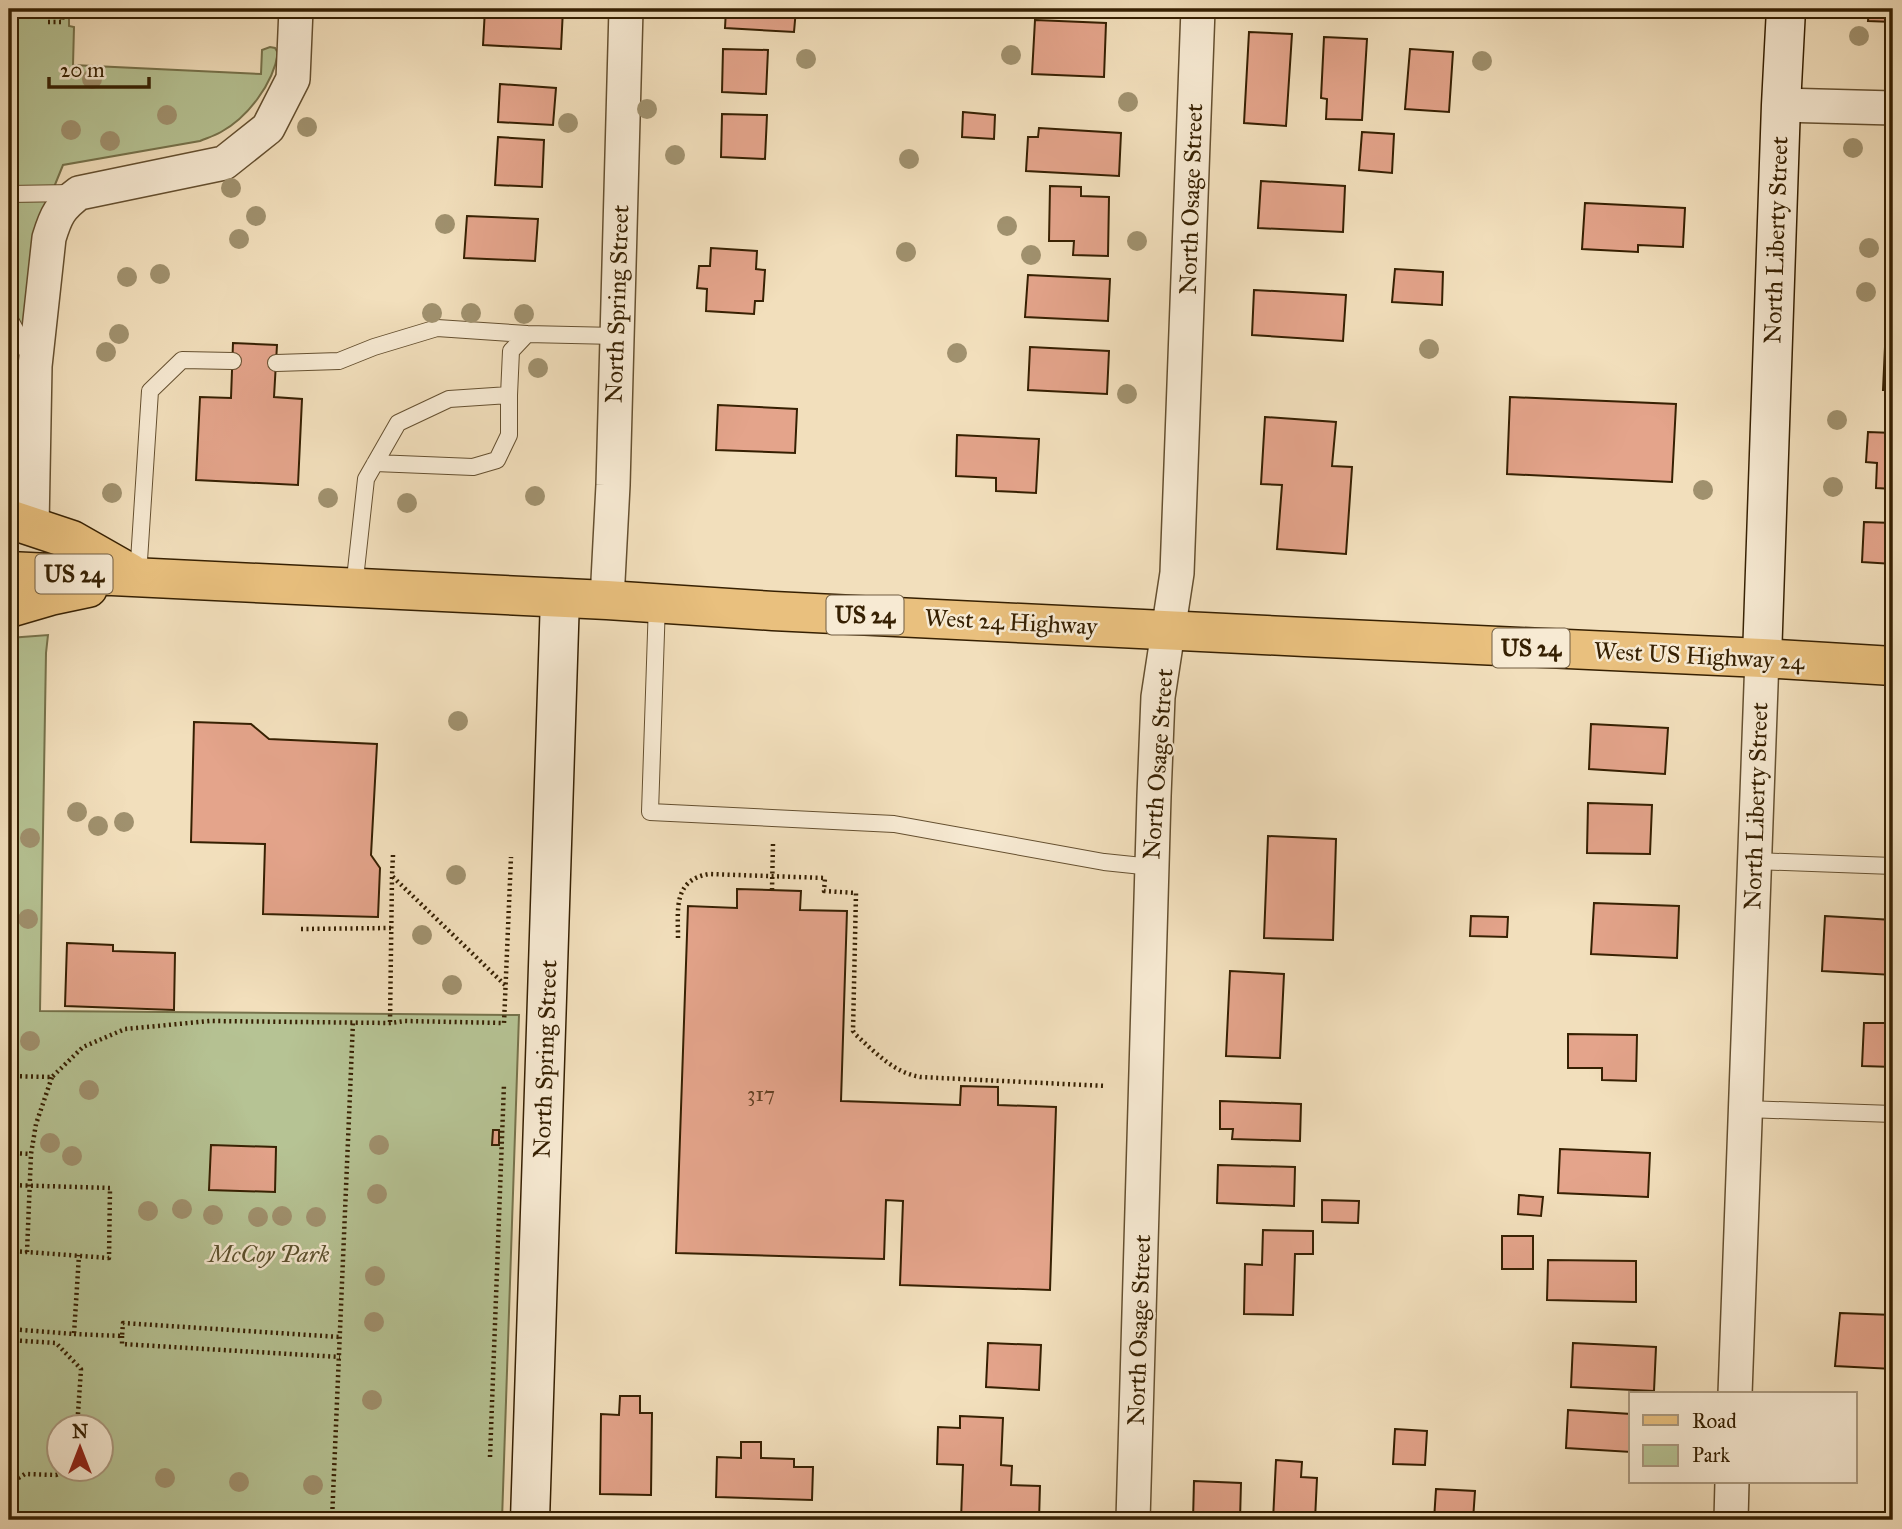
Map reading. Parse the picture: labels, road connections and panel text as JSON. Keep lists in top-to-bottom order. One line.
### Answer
{"streets":{"main road":["US 24","West 24 Highway","West US Highway 24"],"street":["North Osage Street","North Liberty Street","North Spring Street"]},"crossings":[["North Osage Street","West 24 Highway"],["North Osage Street","West US Highway 24"],["North Liberty Street","West US Highway 24"],["North Spring Street","US 24"],["North Spring Street","West 24 Highway"],["US 24","West 24 Highway"],["West 24 Highway","West US Highway 24"]],"parks":["McCoy Park"],"house_numbers":["317"],"legend":["Road","Park"],"scale_bar":"20 m","north":"top"}
